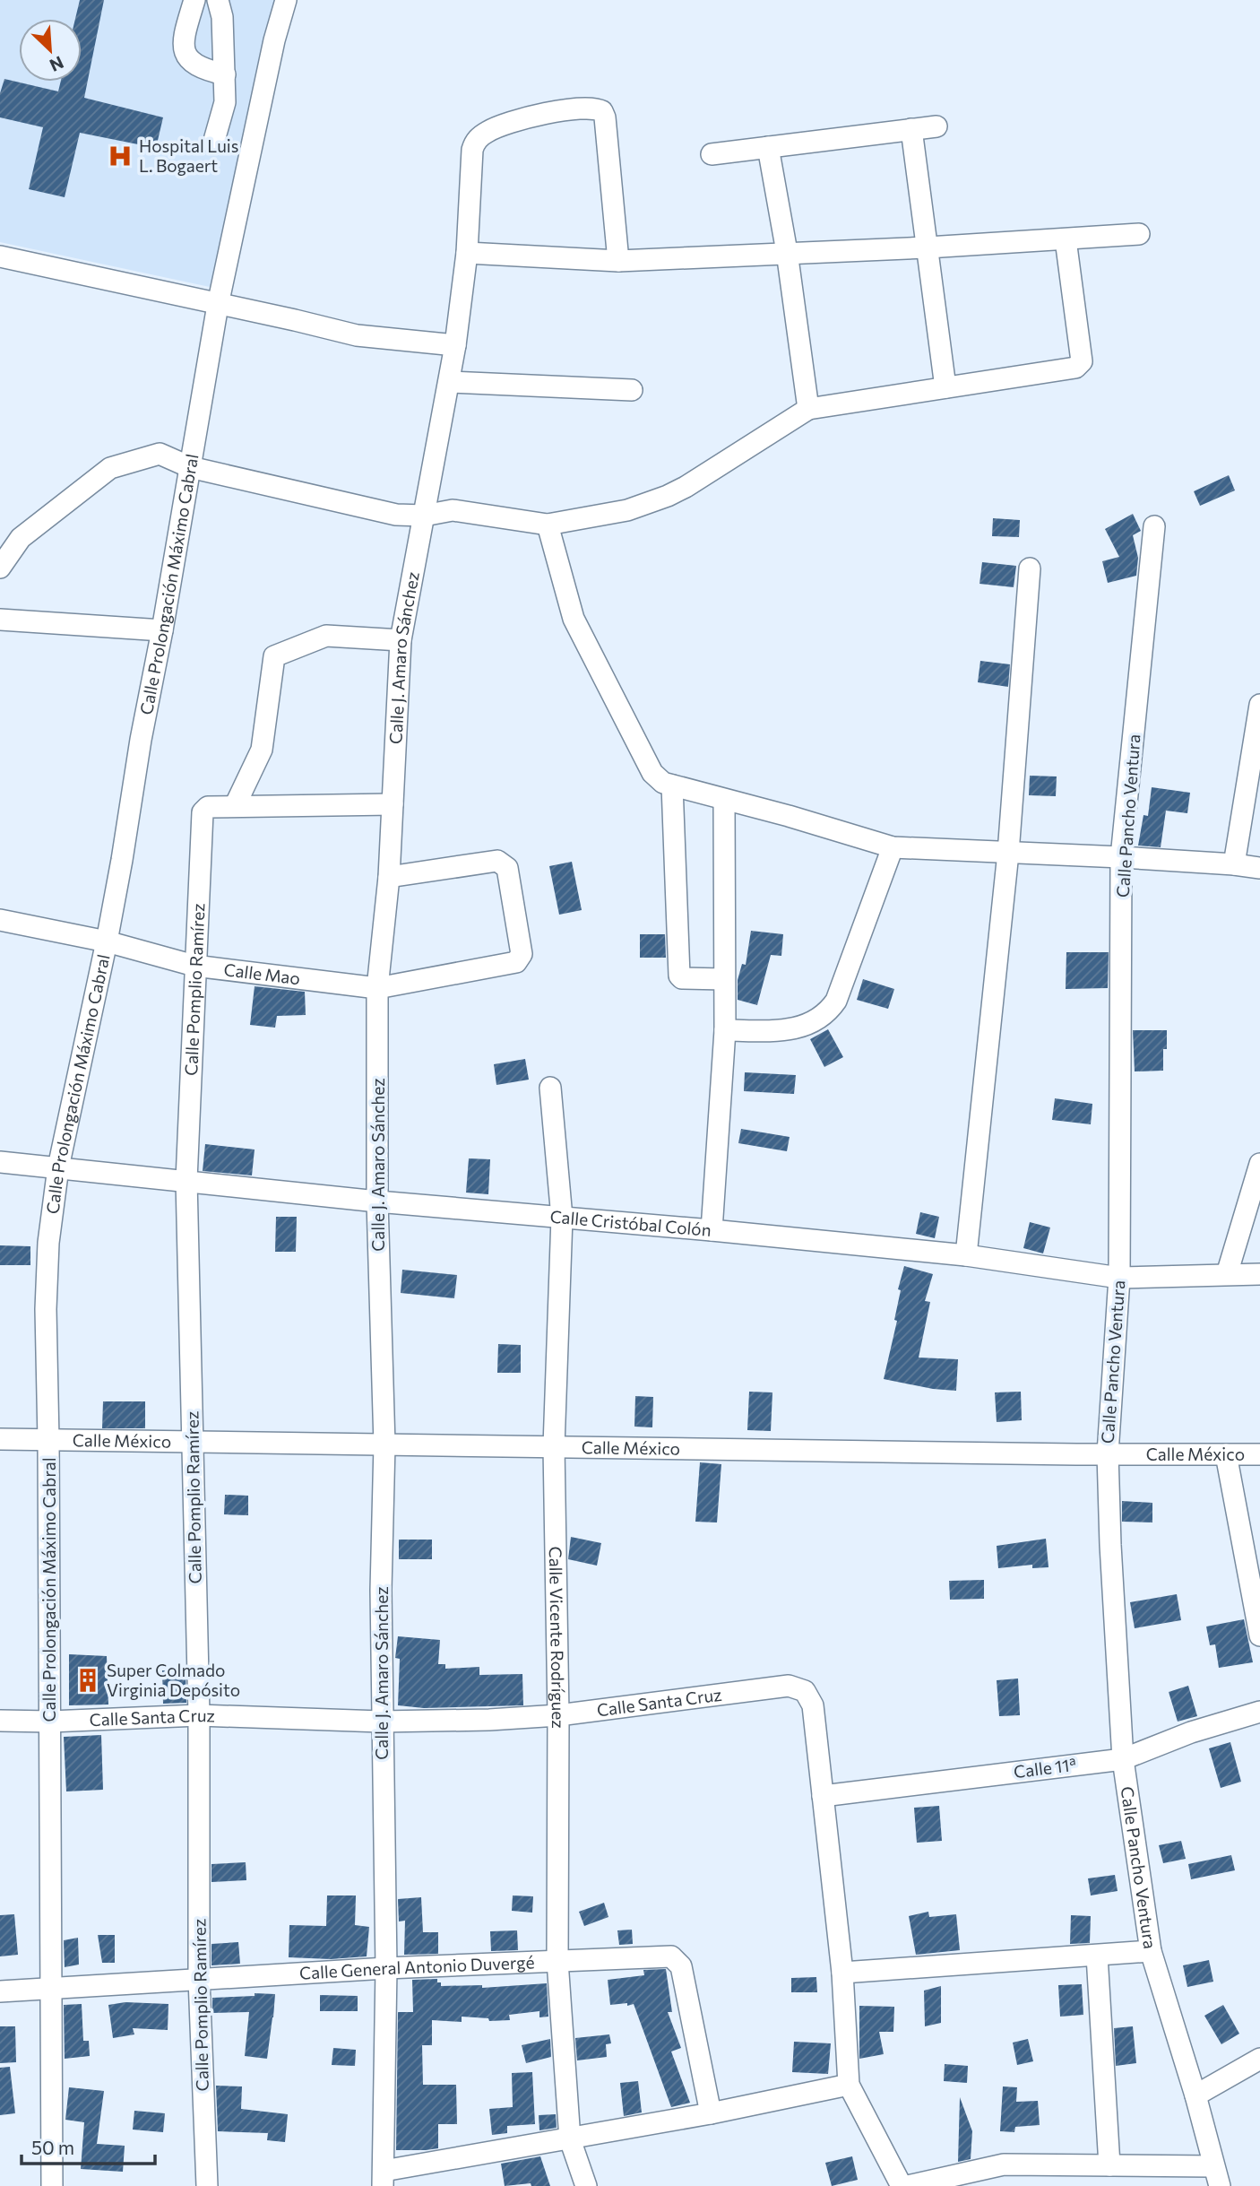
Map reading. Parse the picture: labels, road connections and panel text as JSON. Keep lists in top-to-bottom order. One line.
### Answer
{"streets":{"street":["Calle Prolongación Máximo Cabral","Calle J. Amaro Sánchez","Calle Pancho Ventura","Calle Mao","Calle Pomplio Ramírez","Calle Cristóbal Colón","Calle México","Calle Vicente Rodríguez","Calle Santa Cruz","Calle 11ª","Calle General Antonio Duvergé"]},"crossings":[["Calle Prolongación Máximo Cabral","Calle Mao"],["Calle Prolongación Máximo Cabral","Calle Cristóbal Colón"],["Calle Prolongación Máximo Cabral","Calle México"],["Calle Prolongación Máximo Cabral","Calle Santa Cruz"],["Calle Prolongación Máximo Cabral","Calle General Antonio Duvergé"],["Calle J. Amaro Sánchez","Calle Mao"],["Calle J. Amaro Sánchez","Calle Cristóbal Colón"],["Calle J. Amaro Sánchez","Calle México"],["Calle J. Amaro Sánchez","Calle Santa Cruz"],["Calle J. Amaro Sánchez","Calle General Antonio Duvergé"],["Calle Pancho Ventura","Calle Cristóbal Colón"],["Calle Pancho Ventura","Calle México"],["Calle Pancho Ventura","Calle 11ª"],["Calle Mao","Calle Pomplio Ramírez"],["Calle Pomplio Ramírez","Calle Cristóbal Colón"],["Calle Pomplio Ramírez","Calle México"],["Calle Pomplio Ramírez","Calle Santa Cruz"],["Calle Pomplio Ramírez","Calle General Antonio Duvergé"],["Calle Cristóbal Colón","Calle Vicente Rodríguez"],["Calle México","Calle Vicente Rodríguez"],["Calle Vicente Rodríguez","Calle Santa Cruz"],["Calle Vicente Rodríguez","Calle General Antonio Duvergé"],["Calle Santa Cruz","Calle 11ª"]],"places":{"hospital":["Hospital Luis L. Bogaert"],"building":["Super Colmado Virginia Depósito"]},"scale_bar":"50 m","north":"bottom right"}
